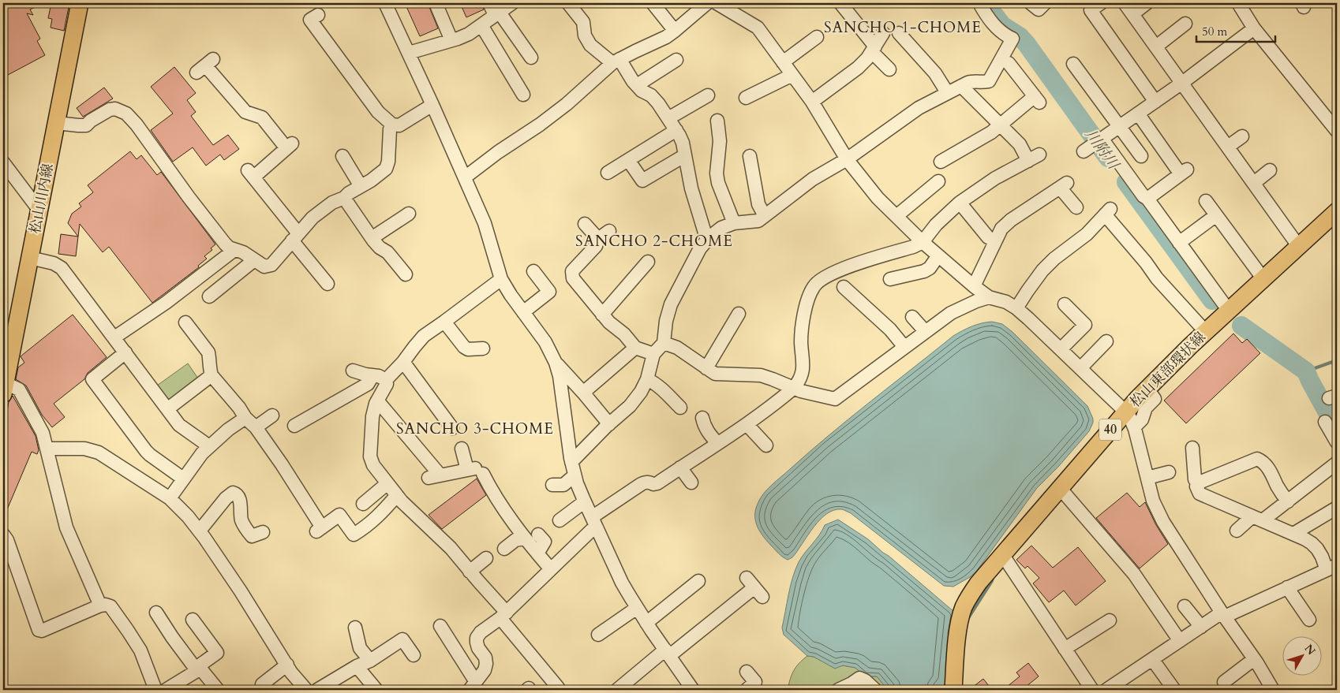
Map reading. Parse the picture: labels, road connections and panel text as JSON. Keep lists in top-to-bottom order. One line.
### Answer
{"streets":{"main road":["松山川内線","松山東部環状線","40"]},"districts":["SANCHO 1-CHOME","SANCHO 2-CHOME","SANCHO 3-CHOME"],"water":["川附川"],"scale_bar":"50 m","north":"top right"}
